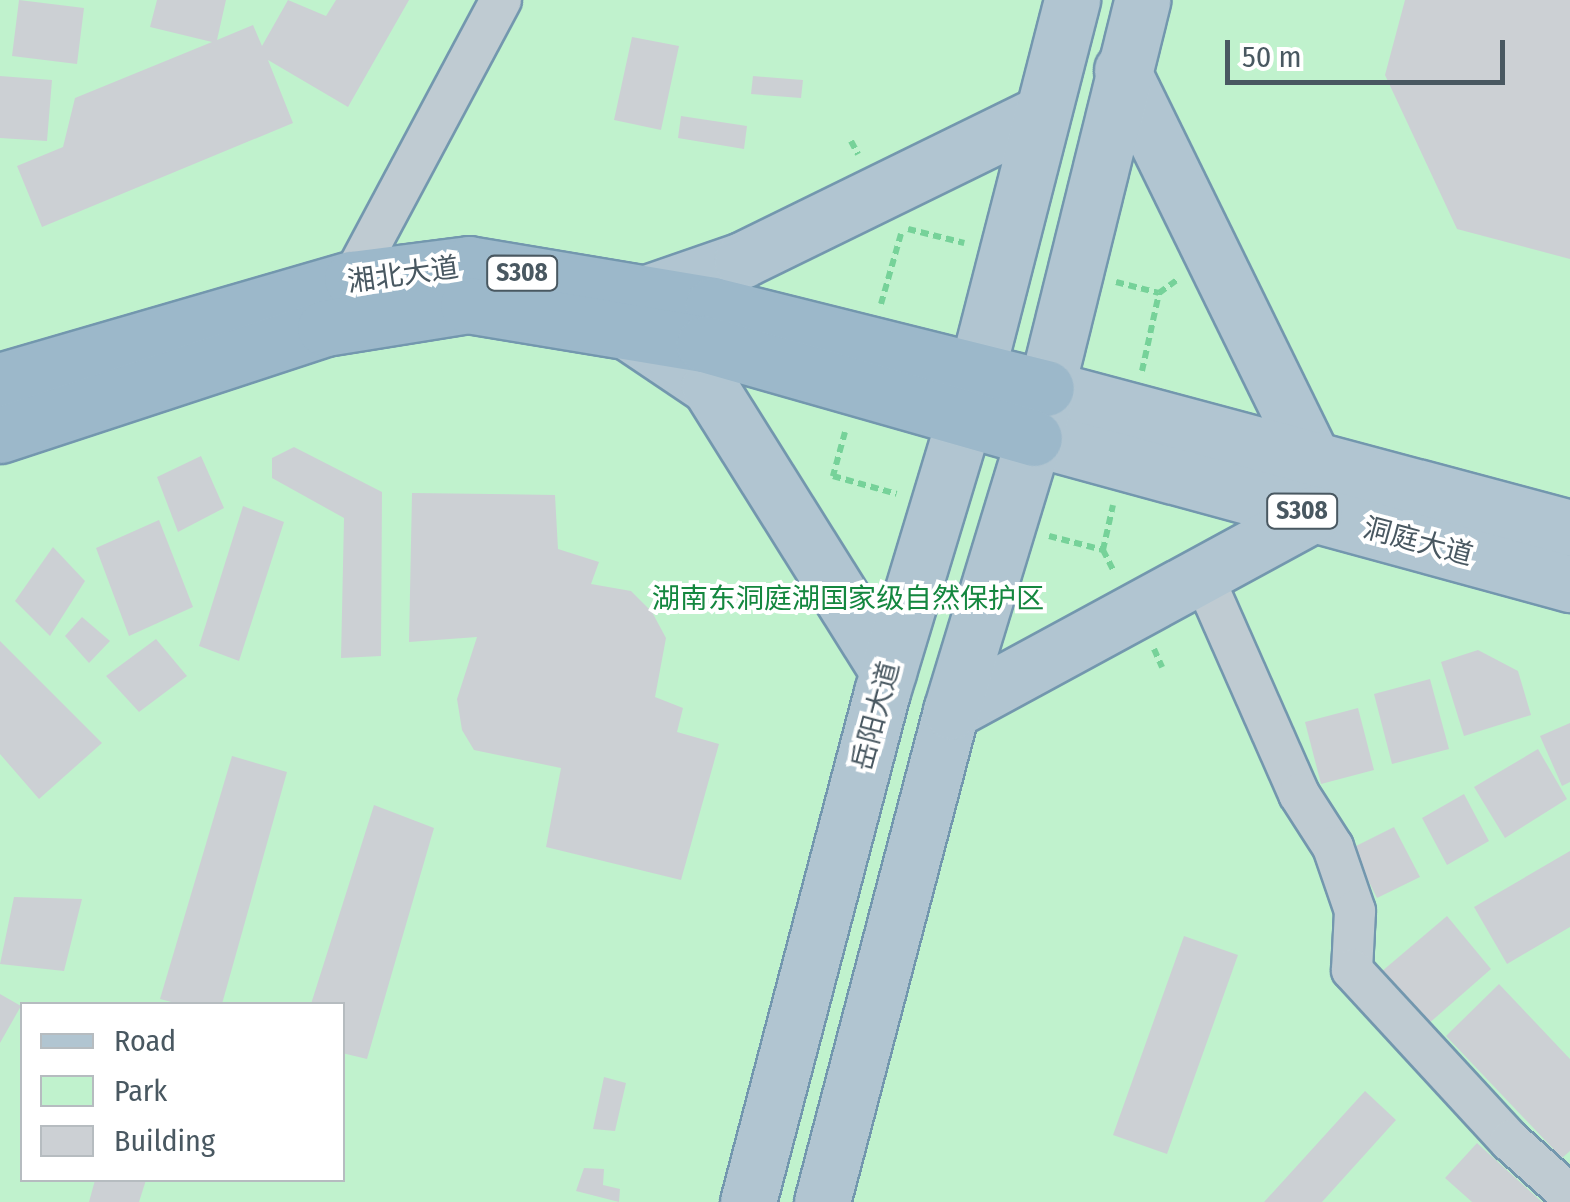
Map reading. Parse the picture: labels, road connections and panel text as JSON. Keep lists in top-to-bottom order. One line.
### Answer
{"streets":{"highway":["S308","湘北大道"],"main road":["洞庭大道","岳阳大道"]},"crossings":[["湘北大道","洞庭大道"],["湘北大道","岳阳大道"]],"parks":["湖南东洞庭湖国家级自然保护区"],"legend":["Road","Park","Building"],"scale_bar":"50 m"}
